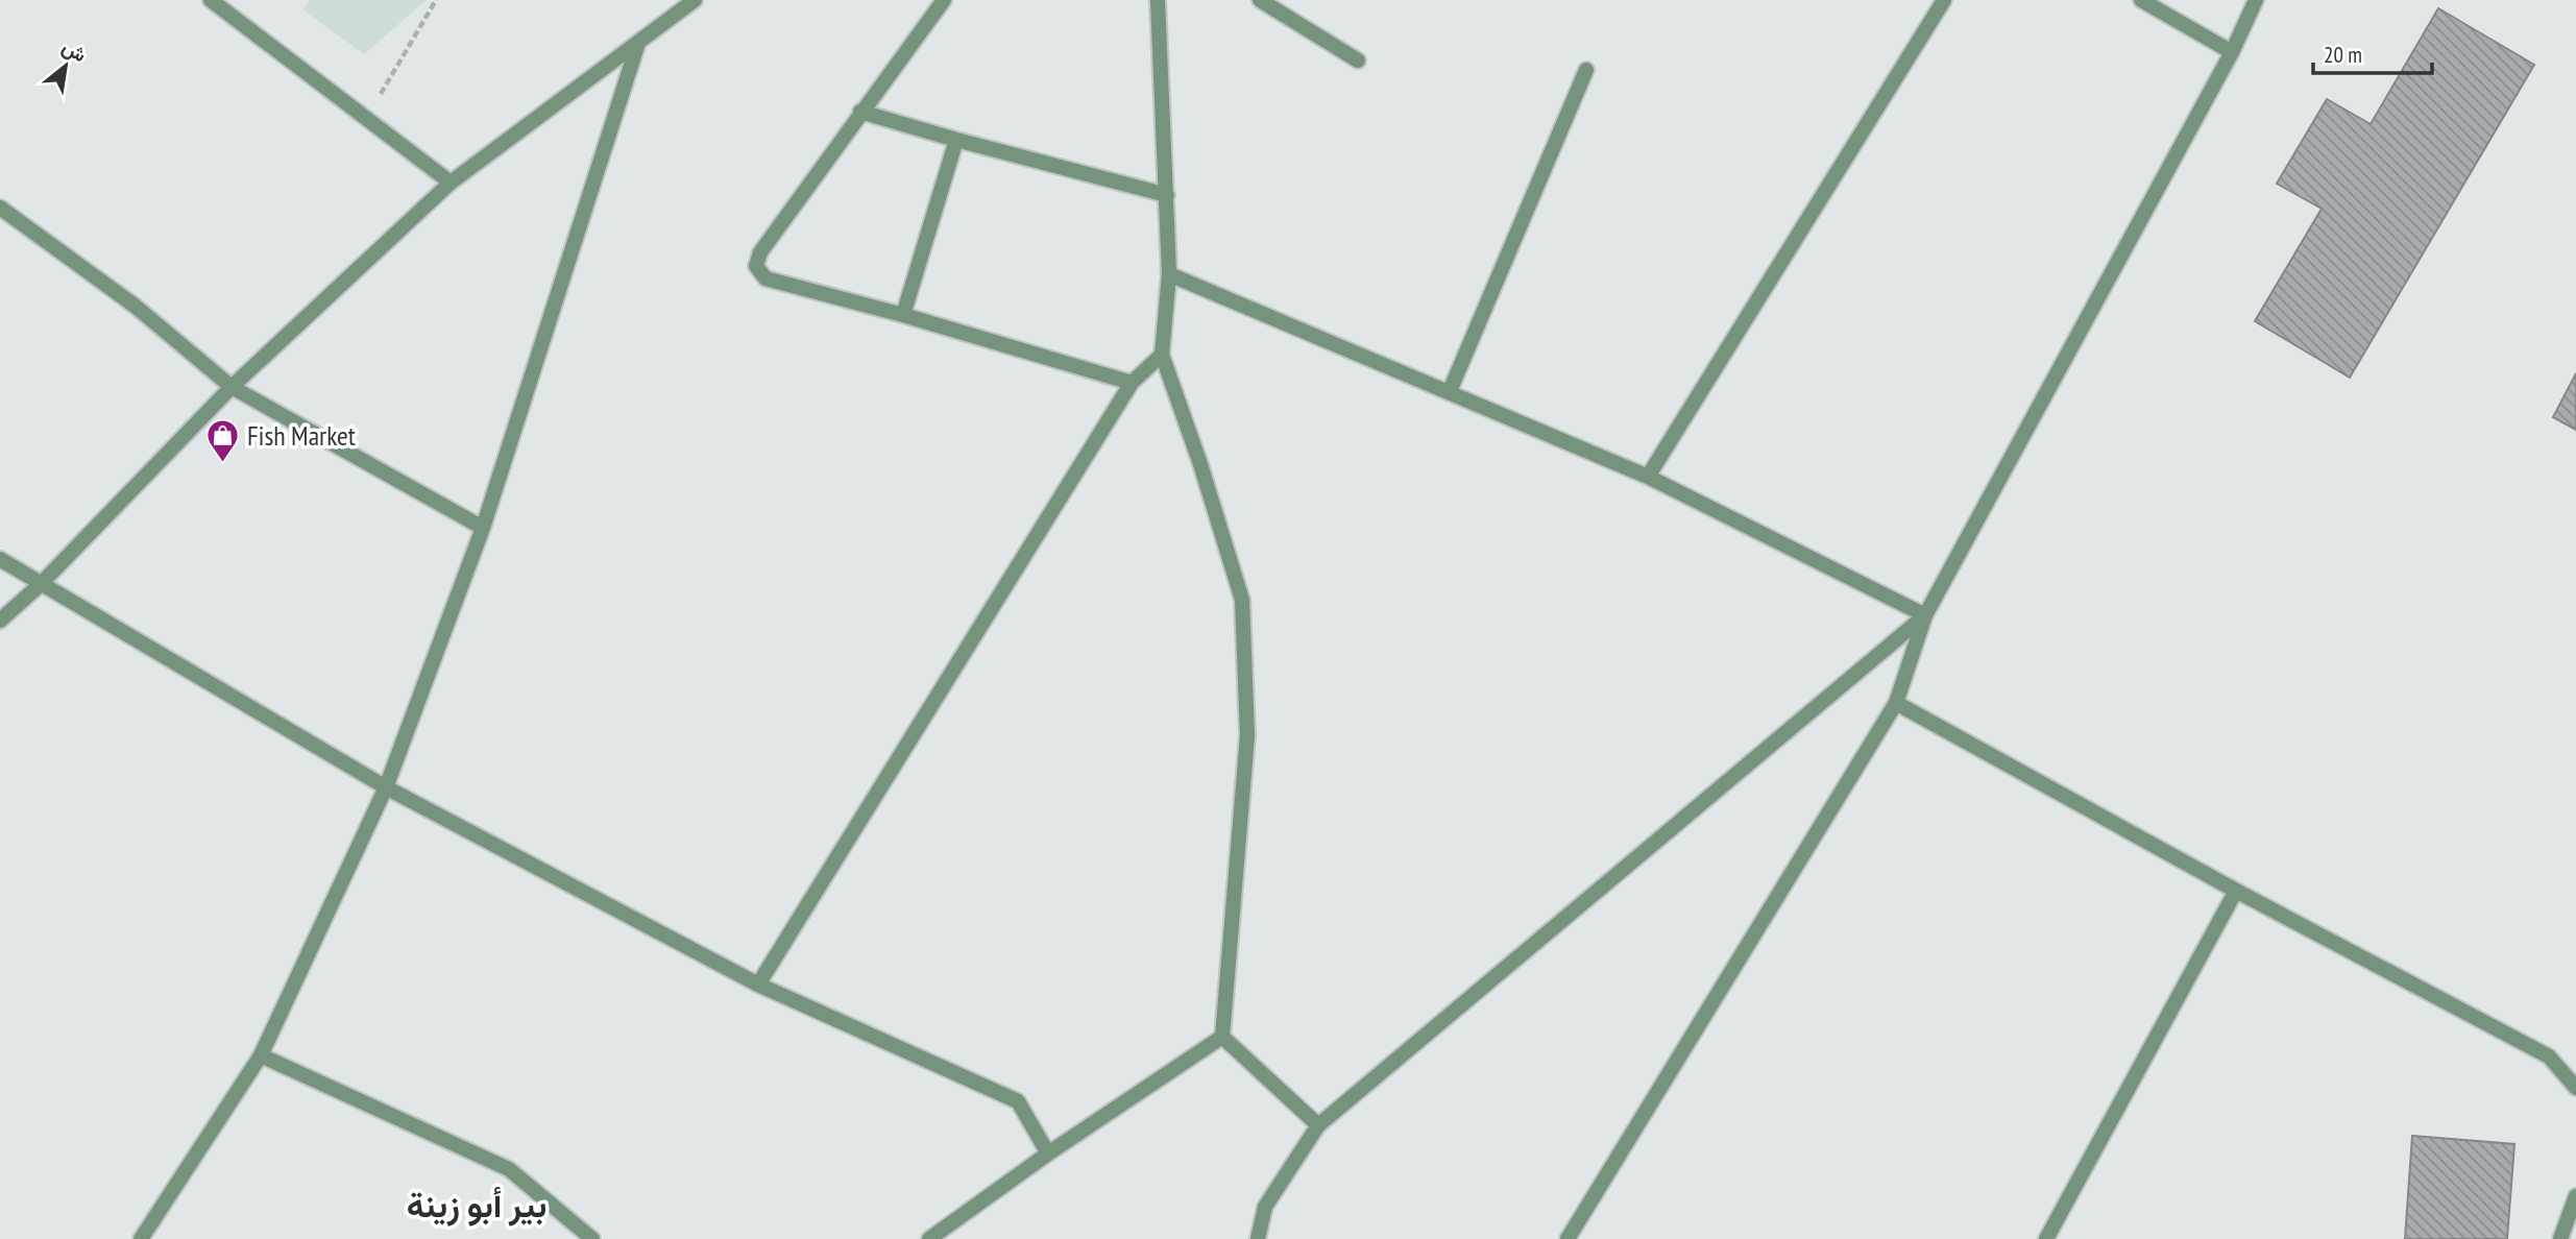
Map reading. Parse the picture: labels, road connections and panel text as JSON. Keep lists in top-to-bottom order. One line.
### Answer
{"districts":["بير أبو زينة"],"places":{"shop":["Fish Market"]},"scale_bar":"20 m","north":"top right"}
